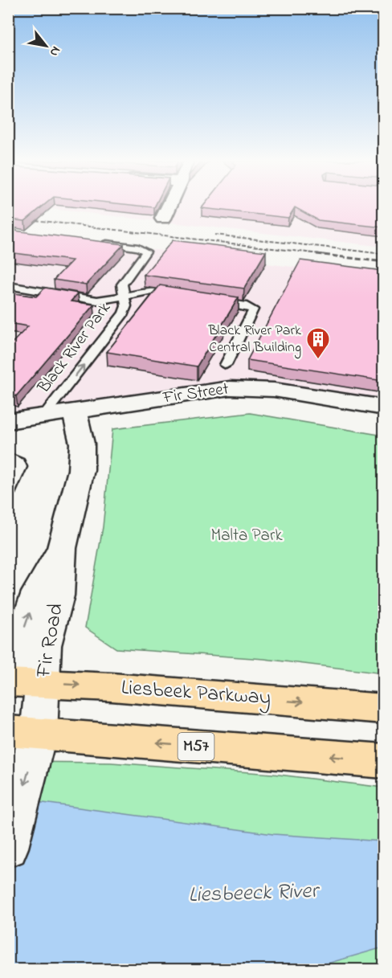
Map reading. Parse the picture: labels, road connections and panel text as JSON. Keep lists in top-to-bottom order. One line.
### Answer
{"streets":{"main road":["Liesbeek Parkway","M57"],"street":["Fir Street","Fir Road"],"lane":["Black River Park"]},"crossings":[["Black River Park","Fir Street"],["Fir Street","Fir Road"],["Fir Road","Liesbeek Parkway"],["Fir Road","M57"]],"one_way":["Black River Park"],"water":["Liesbeeck River"],"parks":["Malta Park"],"places":{"building":["Black River Park Central Building"]},"north":"bottom right"}
